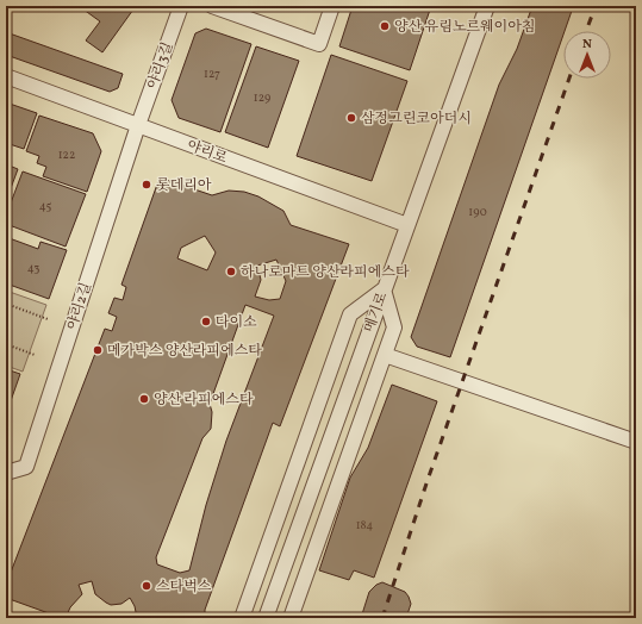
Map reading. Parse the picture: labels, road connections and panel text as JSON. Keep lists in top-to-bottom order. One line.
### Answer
{"streets":{"street":["야리3길","야리로","야리2길","메기로"]},"crossings":[["야리3길","야리로"],["야리3길","야리2길"],["야리로","야리2길"],["야리로","메기로"]],"places":["양산 유림노르웨이아침","삼정그린코아더시","롯데리아","하나로마트 양산라피에스타","다이소","메가박스 양산라피에스타","양산 라피에스타","스타벅스"],"house_numbers":["127","129","122","45","190","43","184"],"north":"top"}
